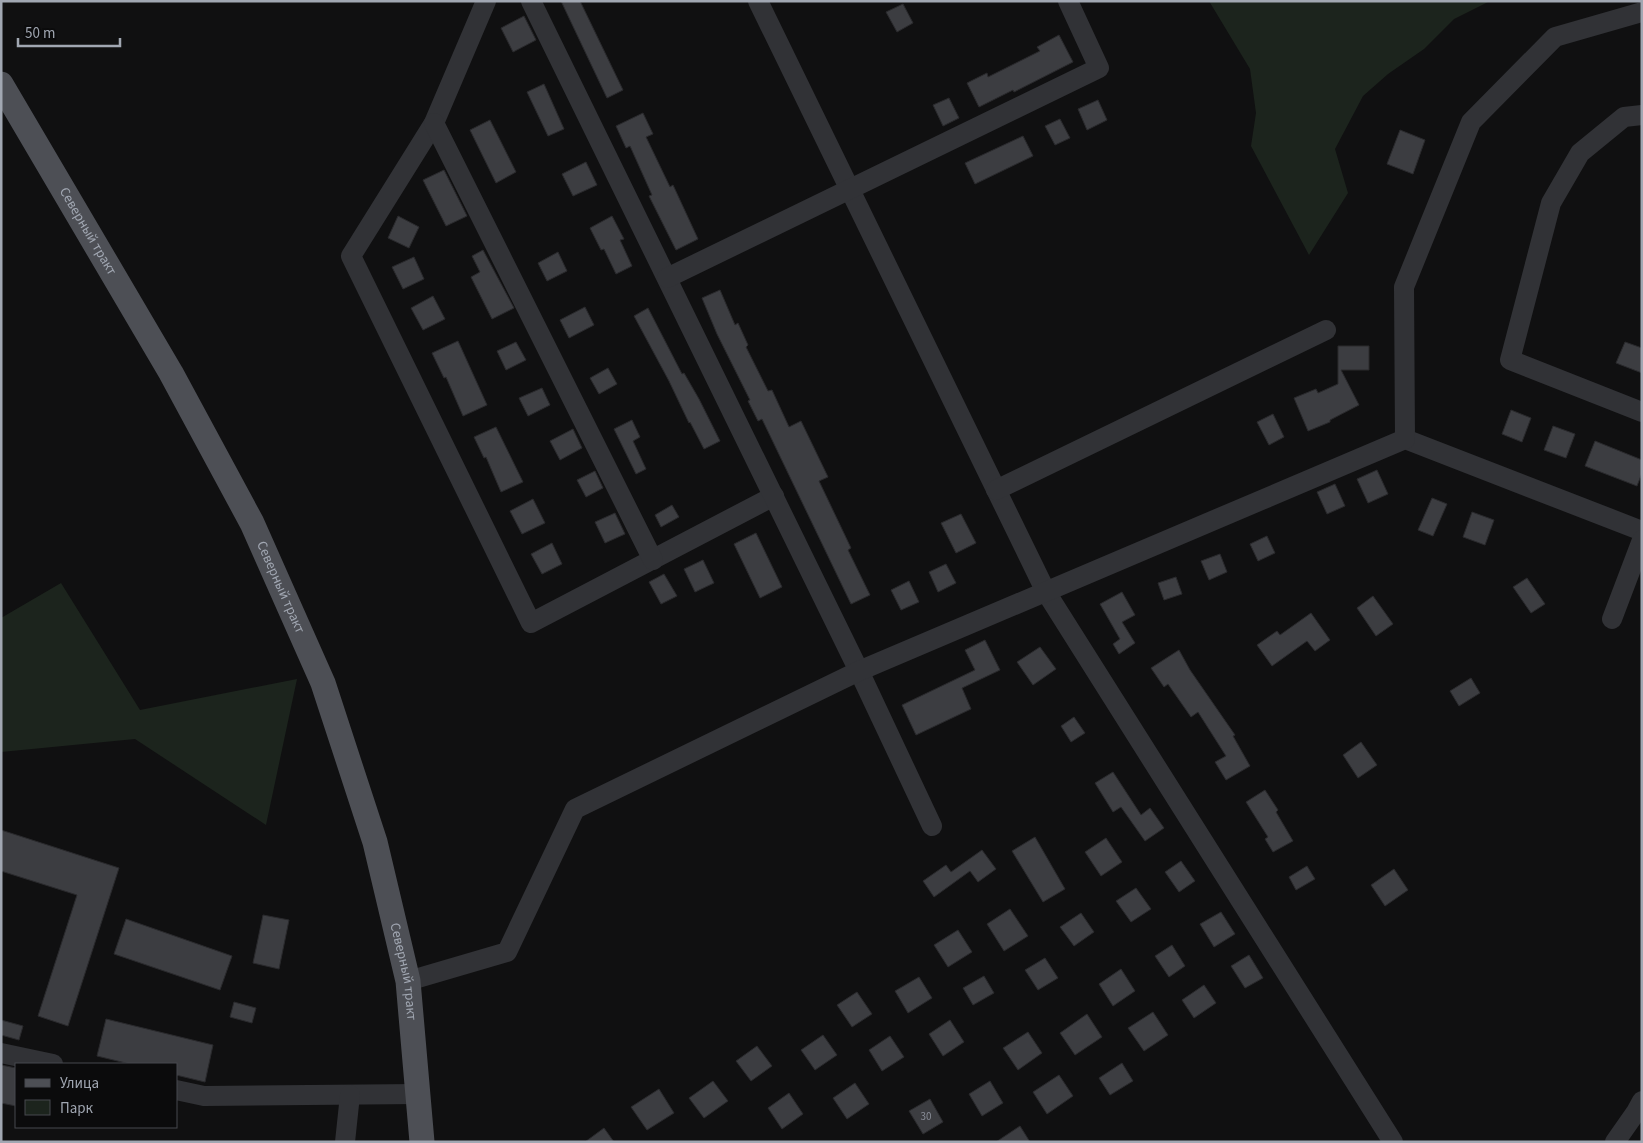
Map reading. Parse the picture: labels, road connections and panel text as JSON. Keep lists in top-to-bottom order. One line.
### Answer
{"streets":{"main road":["Северный тракт"]},"house_numbers":["30"],"legend":["Улица","Парк"],"scale_bar":"50 m"}
